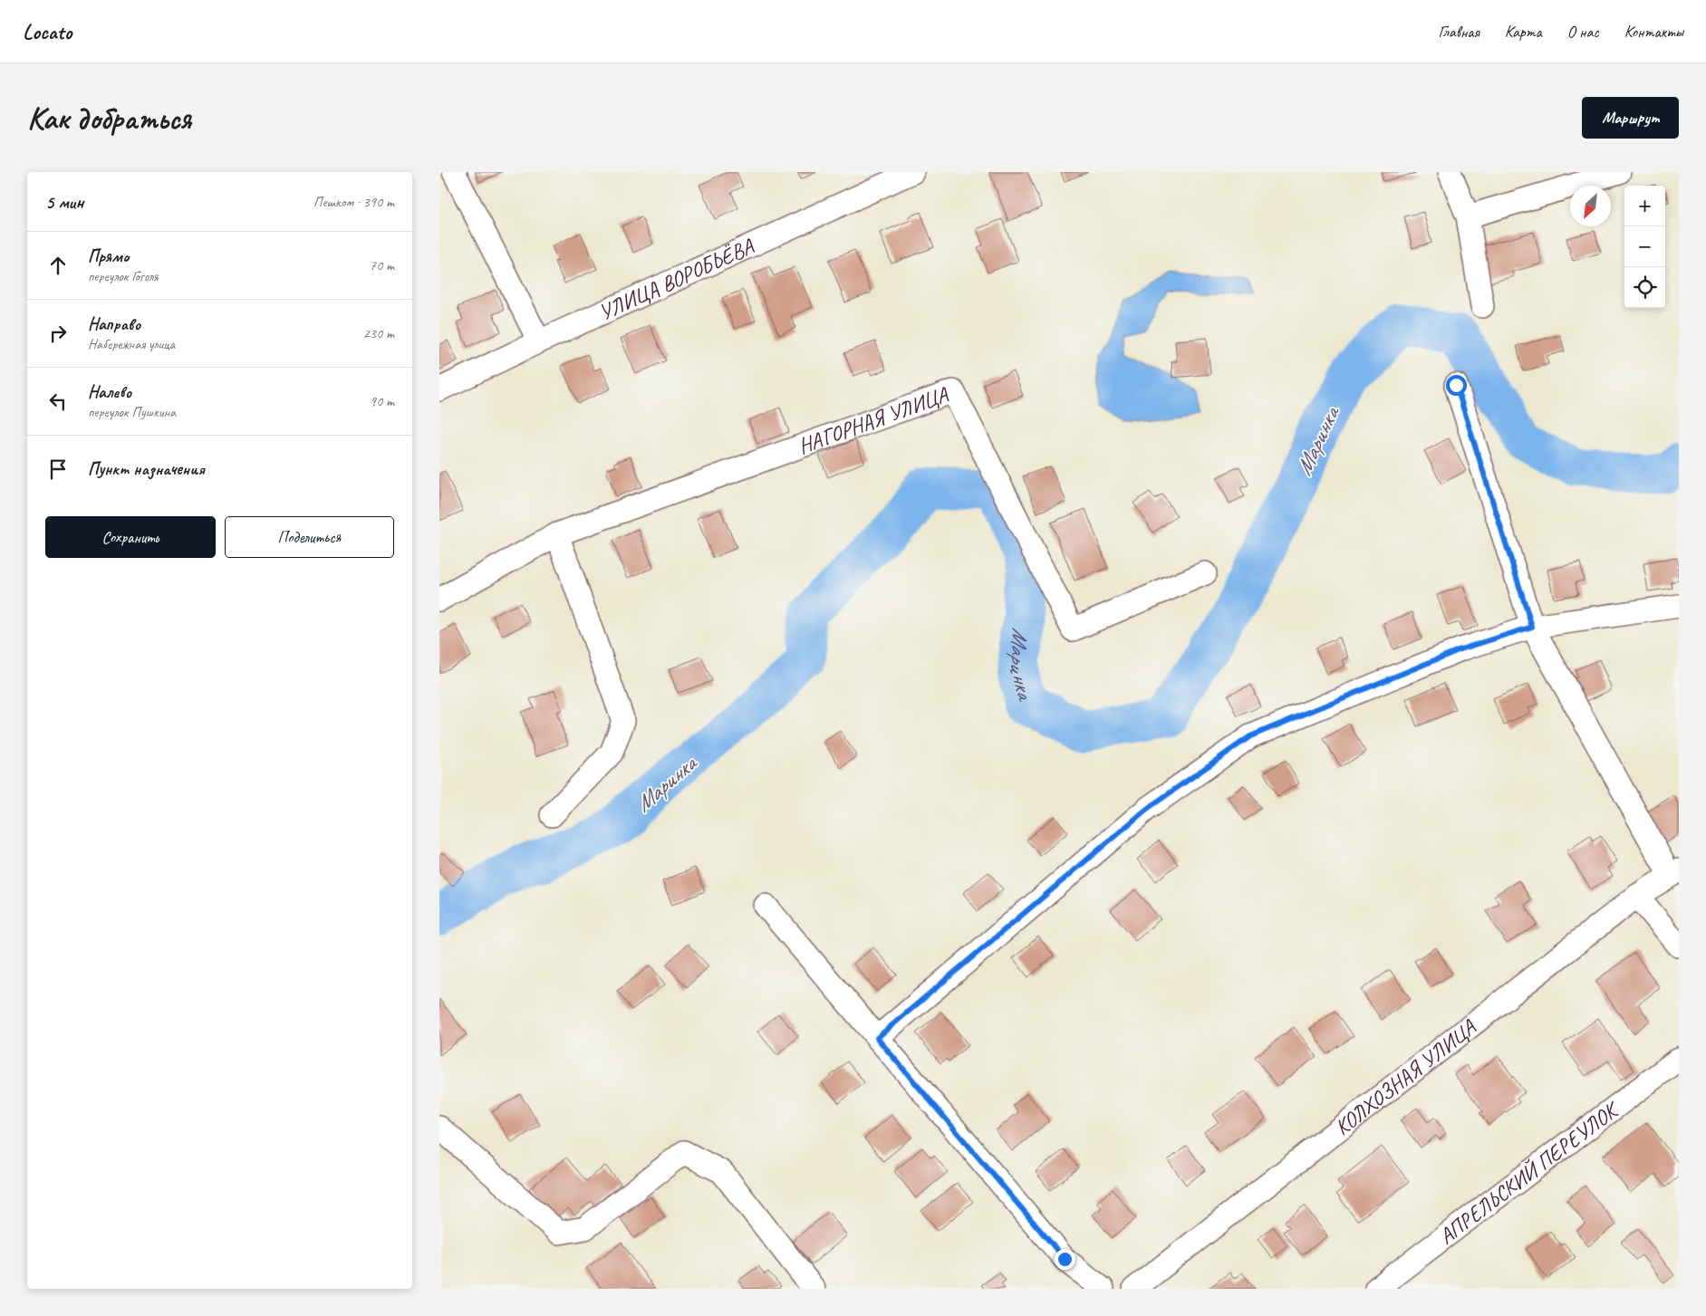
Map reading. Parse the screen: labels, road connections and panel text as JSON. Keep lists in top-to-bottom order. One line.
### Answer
{"streets":{"street":["УЛИЦА ВОРОБЬЁВА","НАГОРНАЯ УЛИЦА","КОЛХОЗНАЯ УЛИЦА","АПРЕЛЬСКИЙ ПЕРЕУЛОК"]},"water":["Маринка"],"north":"bottom left","page":{"header":"Locato","nav":["Главная","Карта","О нас","Контакты"],"buttons":["Маршрут",["Сохранить","Поделиться"]],"title":"Как добраться","heading":["5 мин","Пешком · 390 m"],"map_buttons":["+","−"],"list":[["Прямо","переулок Гоголя","70 m"],["Направо","Набережная улица","230 m"],["Налево","переулок Пушкина","90 m"],"Пункт назначения"]}}
